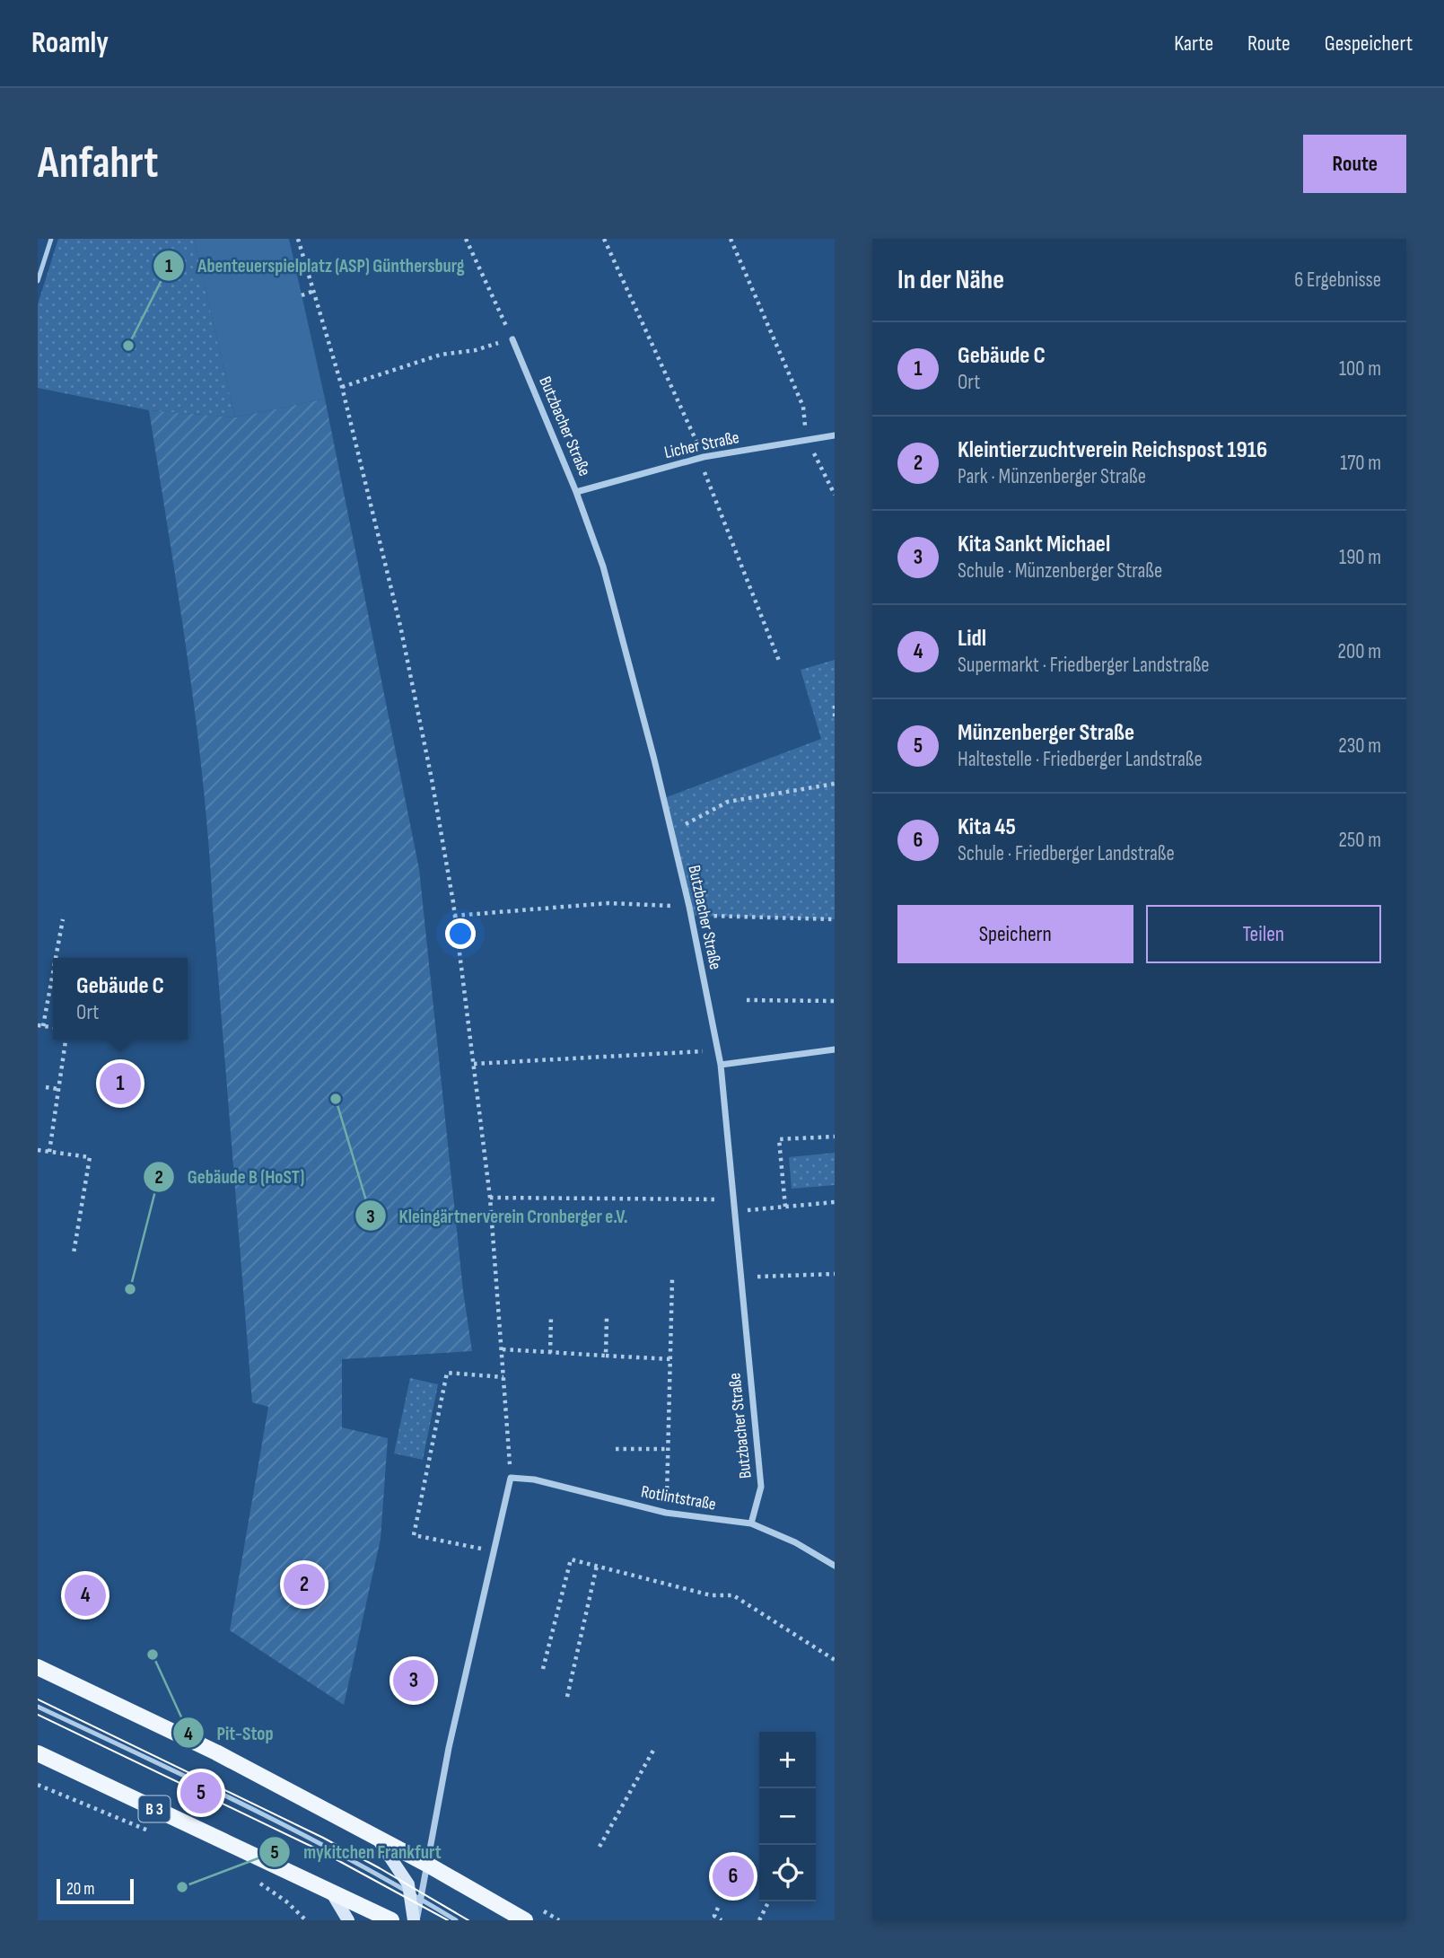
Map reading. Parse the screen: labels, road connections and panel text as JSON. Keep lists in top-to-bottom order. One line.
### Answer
{"streets":{"main road":["B 3"],"street":["Butzbacher Straße","Licher Straße","Rotlintstraße"]},"crossings":[["Butzbacher Straße","Licher Straße"],["Butzbacher Straße","Rotlintstraße"]],"places":["Abenteuerspielplatz (ASP) Günthersburg","Kleingärtnerverein Cronberger e.V.","Gebäude B (HoST)","Pit-Stop","mykitchen Frankfurt"],"scale_bar":"20 m","page":{"header":"Roamly","nav":["Karte","Route","Gespeichert"],"buttons":["Route",["Speichern","Teilen"]],"title":"Anfahrt","heading":["In der Nähe","6 Ergebnisse"],"list":[{"mark":"1","name":"Gebäude C","note":"Ort","value":"100 m"},{"mark":"2","name":"Kleintierzuchtverein Reichspost 1916","note":"Park · Münzenberger Straße","value":"170 m"},{"mark":"3","name":"Kita Sankt Michael","note":"Schule · Münzenberger Straße","value":"190 m"},{"mark":"4","name":"Lidl","note":"Supermarkt · Friedberger Landstraße","value":"200 m"},{"mark":"5","name":"Münzenberger Straße","note":"Haltestelle · Friedberger Landstraße","value":"230 m"},{"mark":"6","name":"Kita 45","note":"Schule · Friedberger Landstraße","value":"250 m"}],"popup":["Gebäude C","Ort"],"pins":["1","2","4","3","5","6"],"map_buttons":["+","−"],"scale":"20 m"}}
